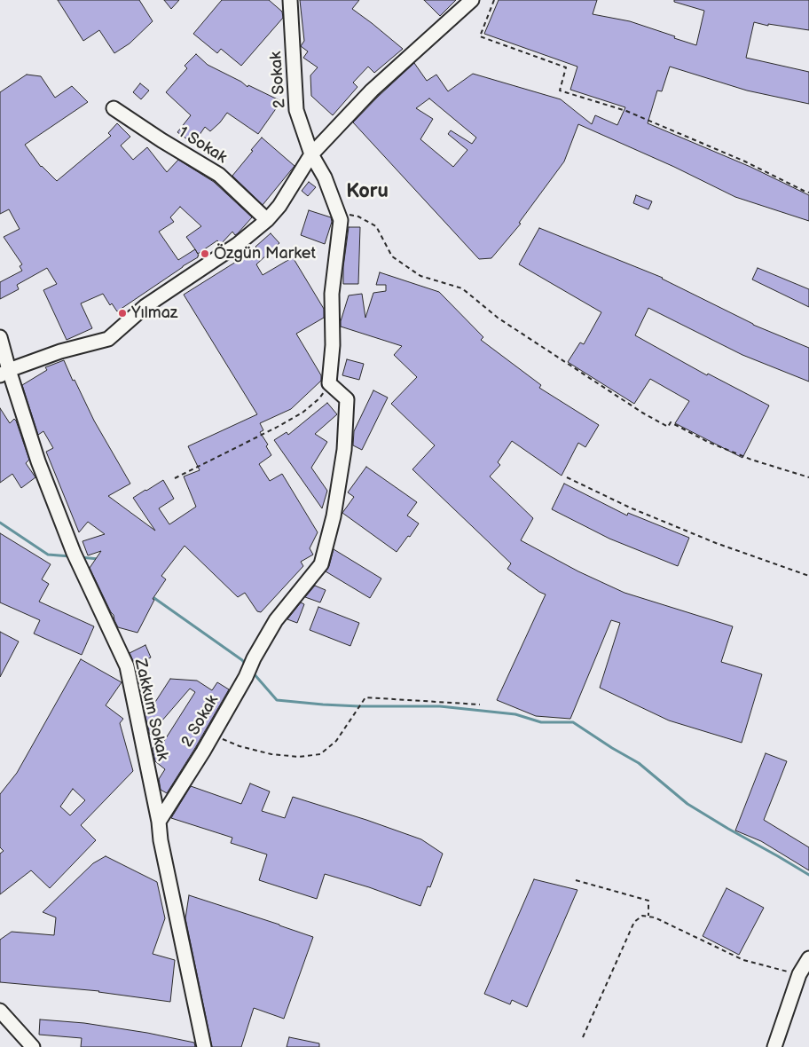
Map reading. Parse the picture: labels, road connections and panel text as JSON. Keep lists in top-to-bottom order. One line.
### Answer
{"streets":{"street":["2 Sokak","1 Sokak","Zakkum Sokak"]},"crossings":[["2 Sokak","Zakkum Sokak"]],"districts":["Koru"],"places":["Özgün Market","Yılmaz"]}
